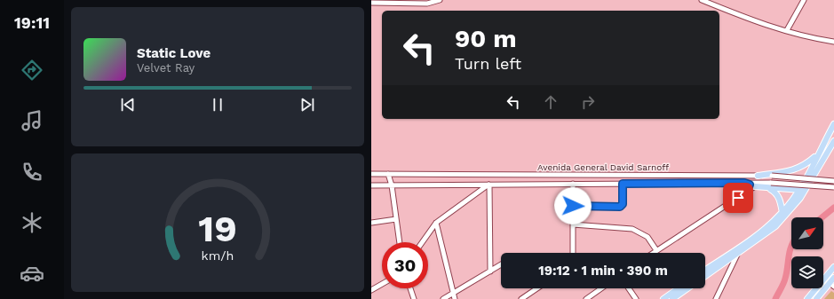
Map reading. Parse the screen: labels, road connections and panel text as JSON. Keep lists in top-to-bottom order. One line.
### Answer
{"streets":{"street":["Avenida General David Sarnoff"]},"north":"top right","page":{"tabs":"19:11","turn":["90 m","Turn left"],"song":["Static Love","Velvet Ray"],"limit":"30","trip":"19:12 · 1 min · 390 m","gauge":["19","km/h"]}}
